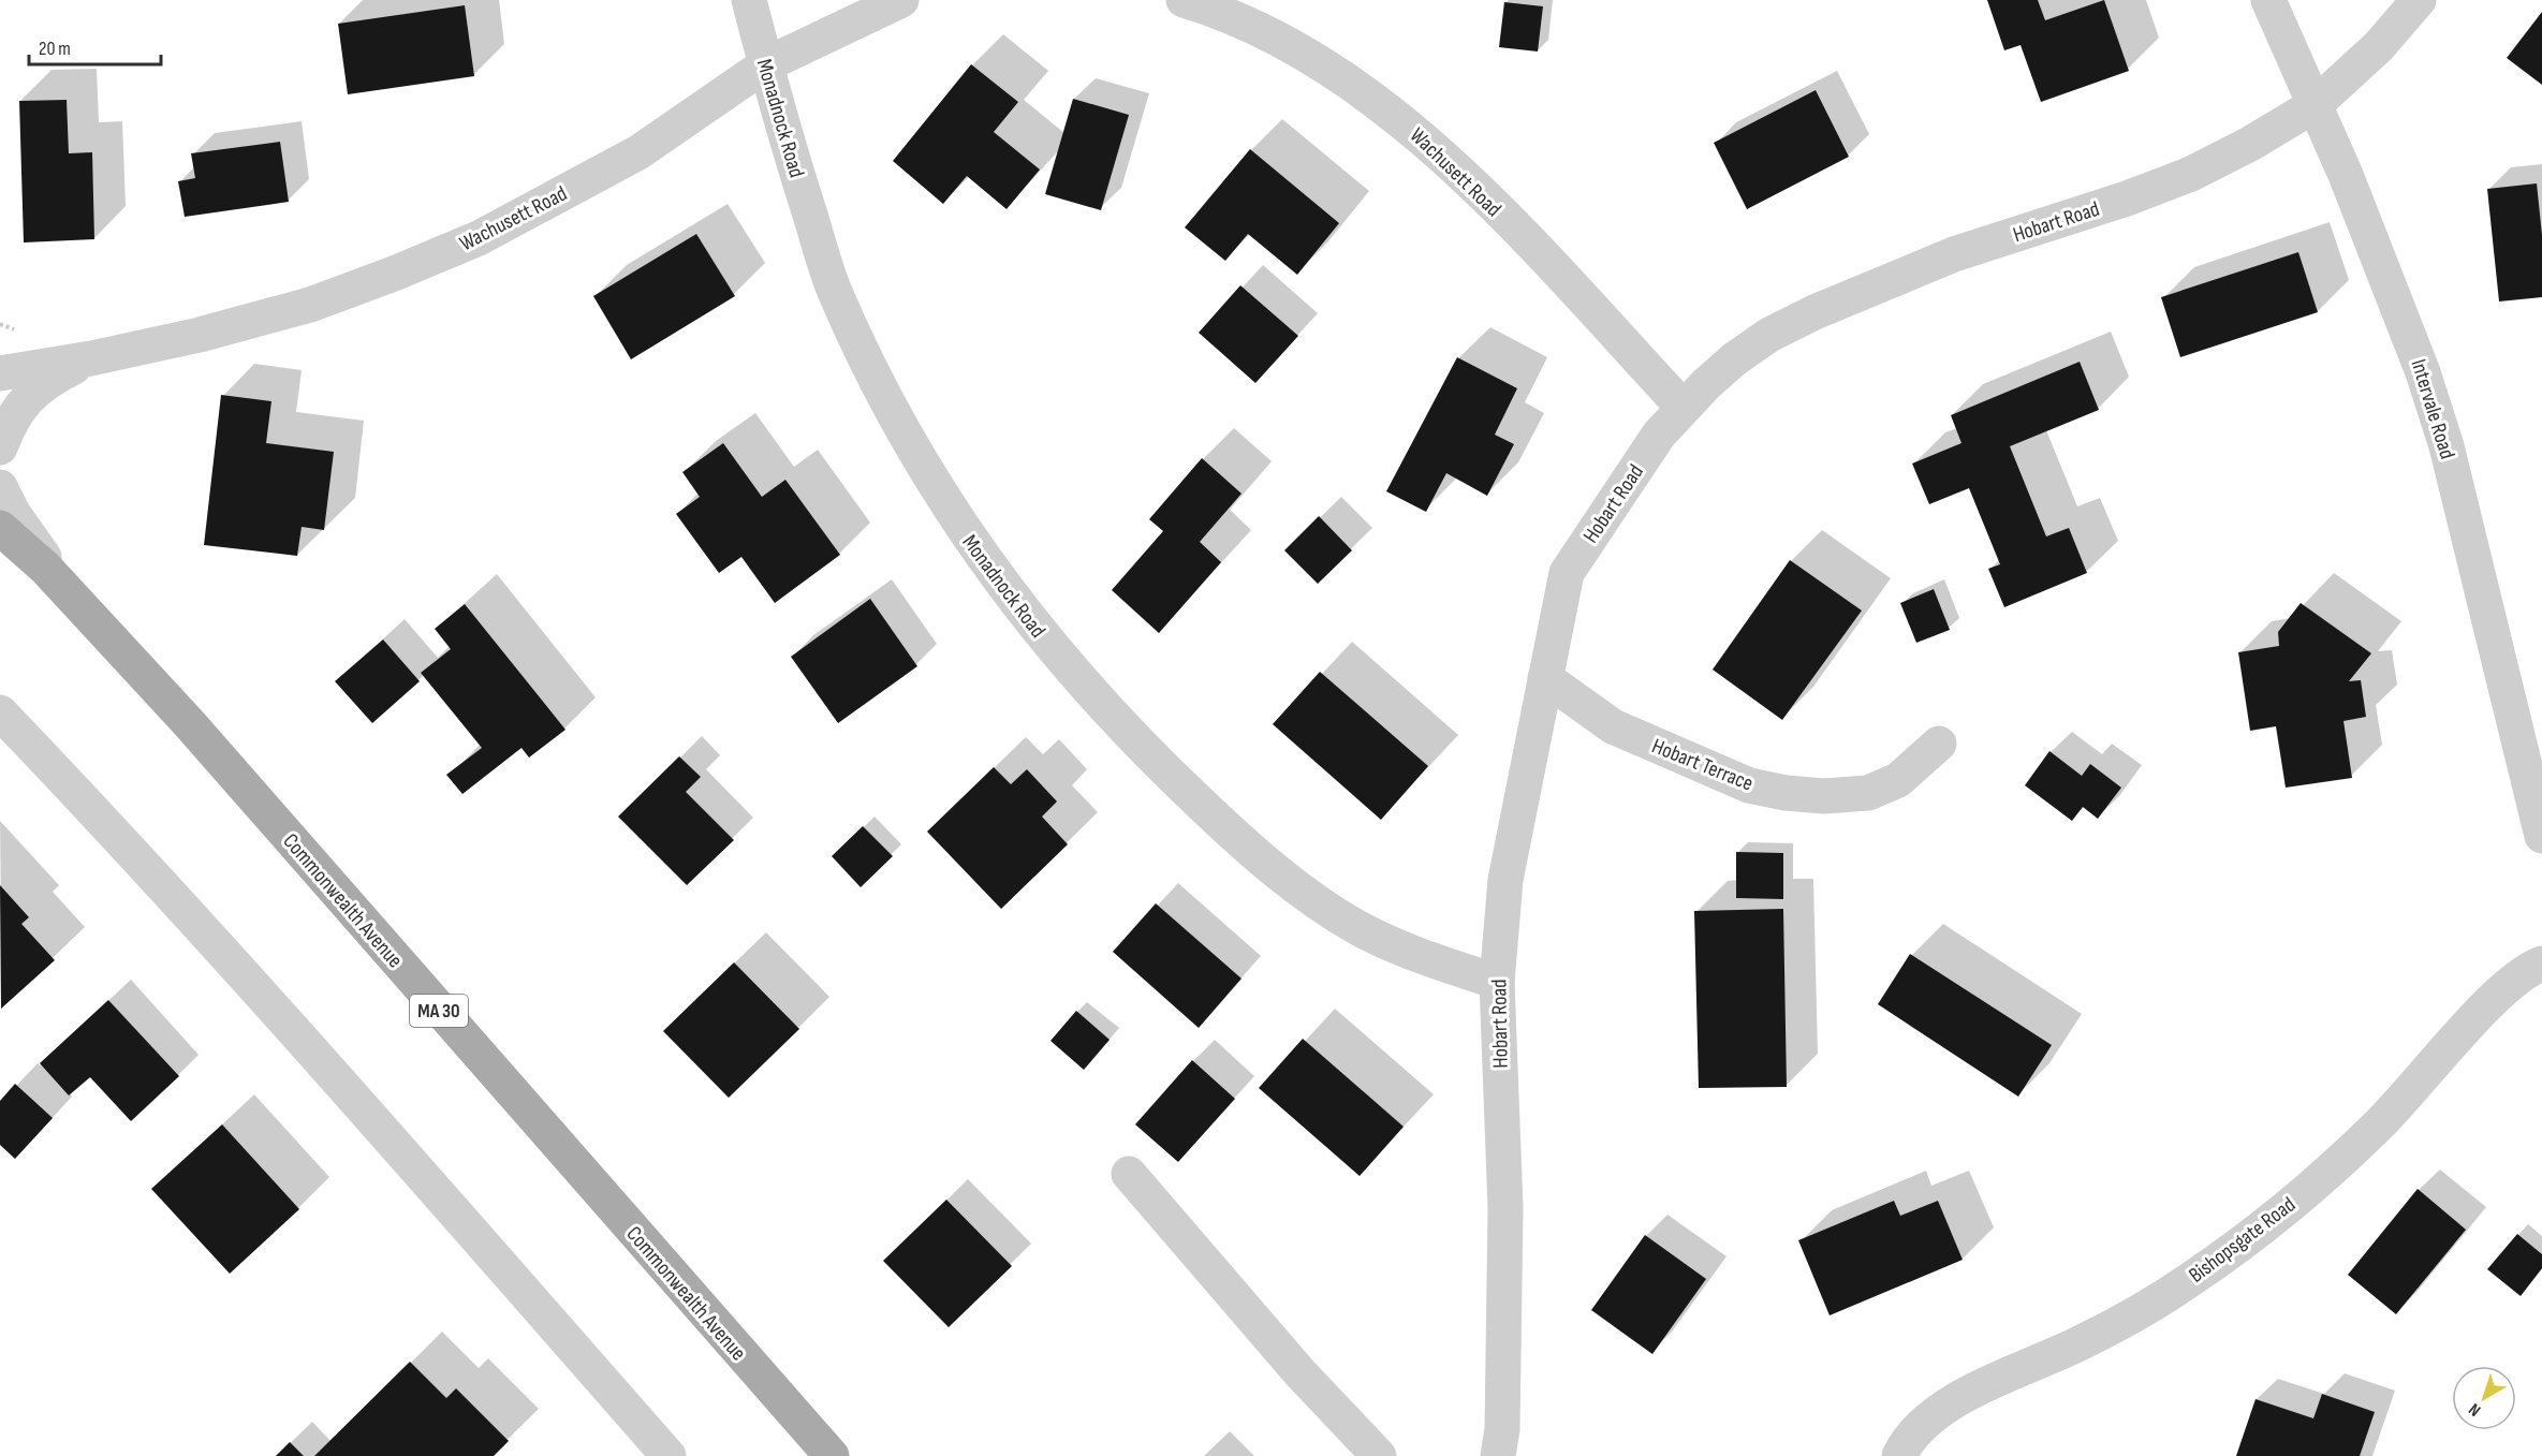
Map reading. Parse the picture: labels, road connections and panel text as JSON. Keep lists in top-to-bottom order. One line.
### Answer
{"streets":{"main road":["Commonwealth Avenue","MA 30"],"street":["Monadnock Road","Wachusett Road","Hobart Road","Intervale Road","Hobart Terrace","Bishopsgate Road"]},"crossings":[["Monadnock Road","Wachusett Road"],["Monadnock Road","Hobart Road"],["Wachusett Road","Hobart Road"],["Hobart Road","Intervale Road"],["Hobart Road","Hobart Terrace"]],"scale_bar":"20 m","north":"bottom left"}
